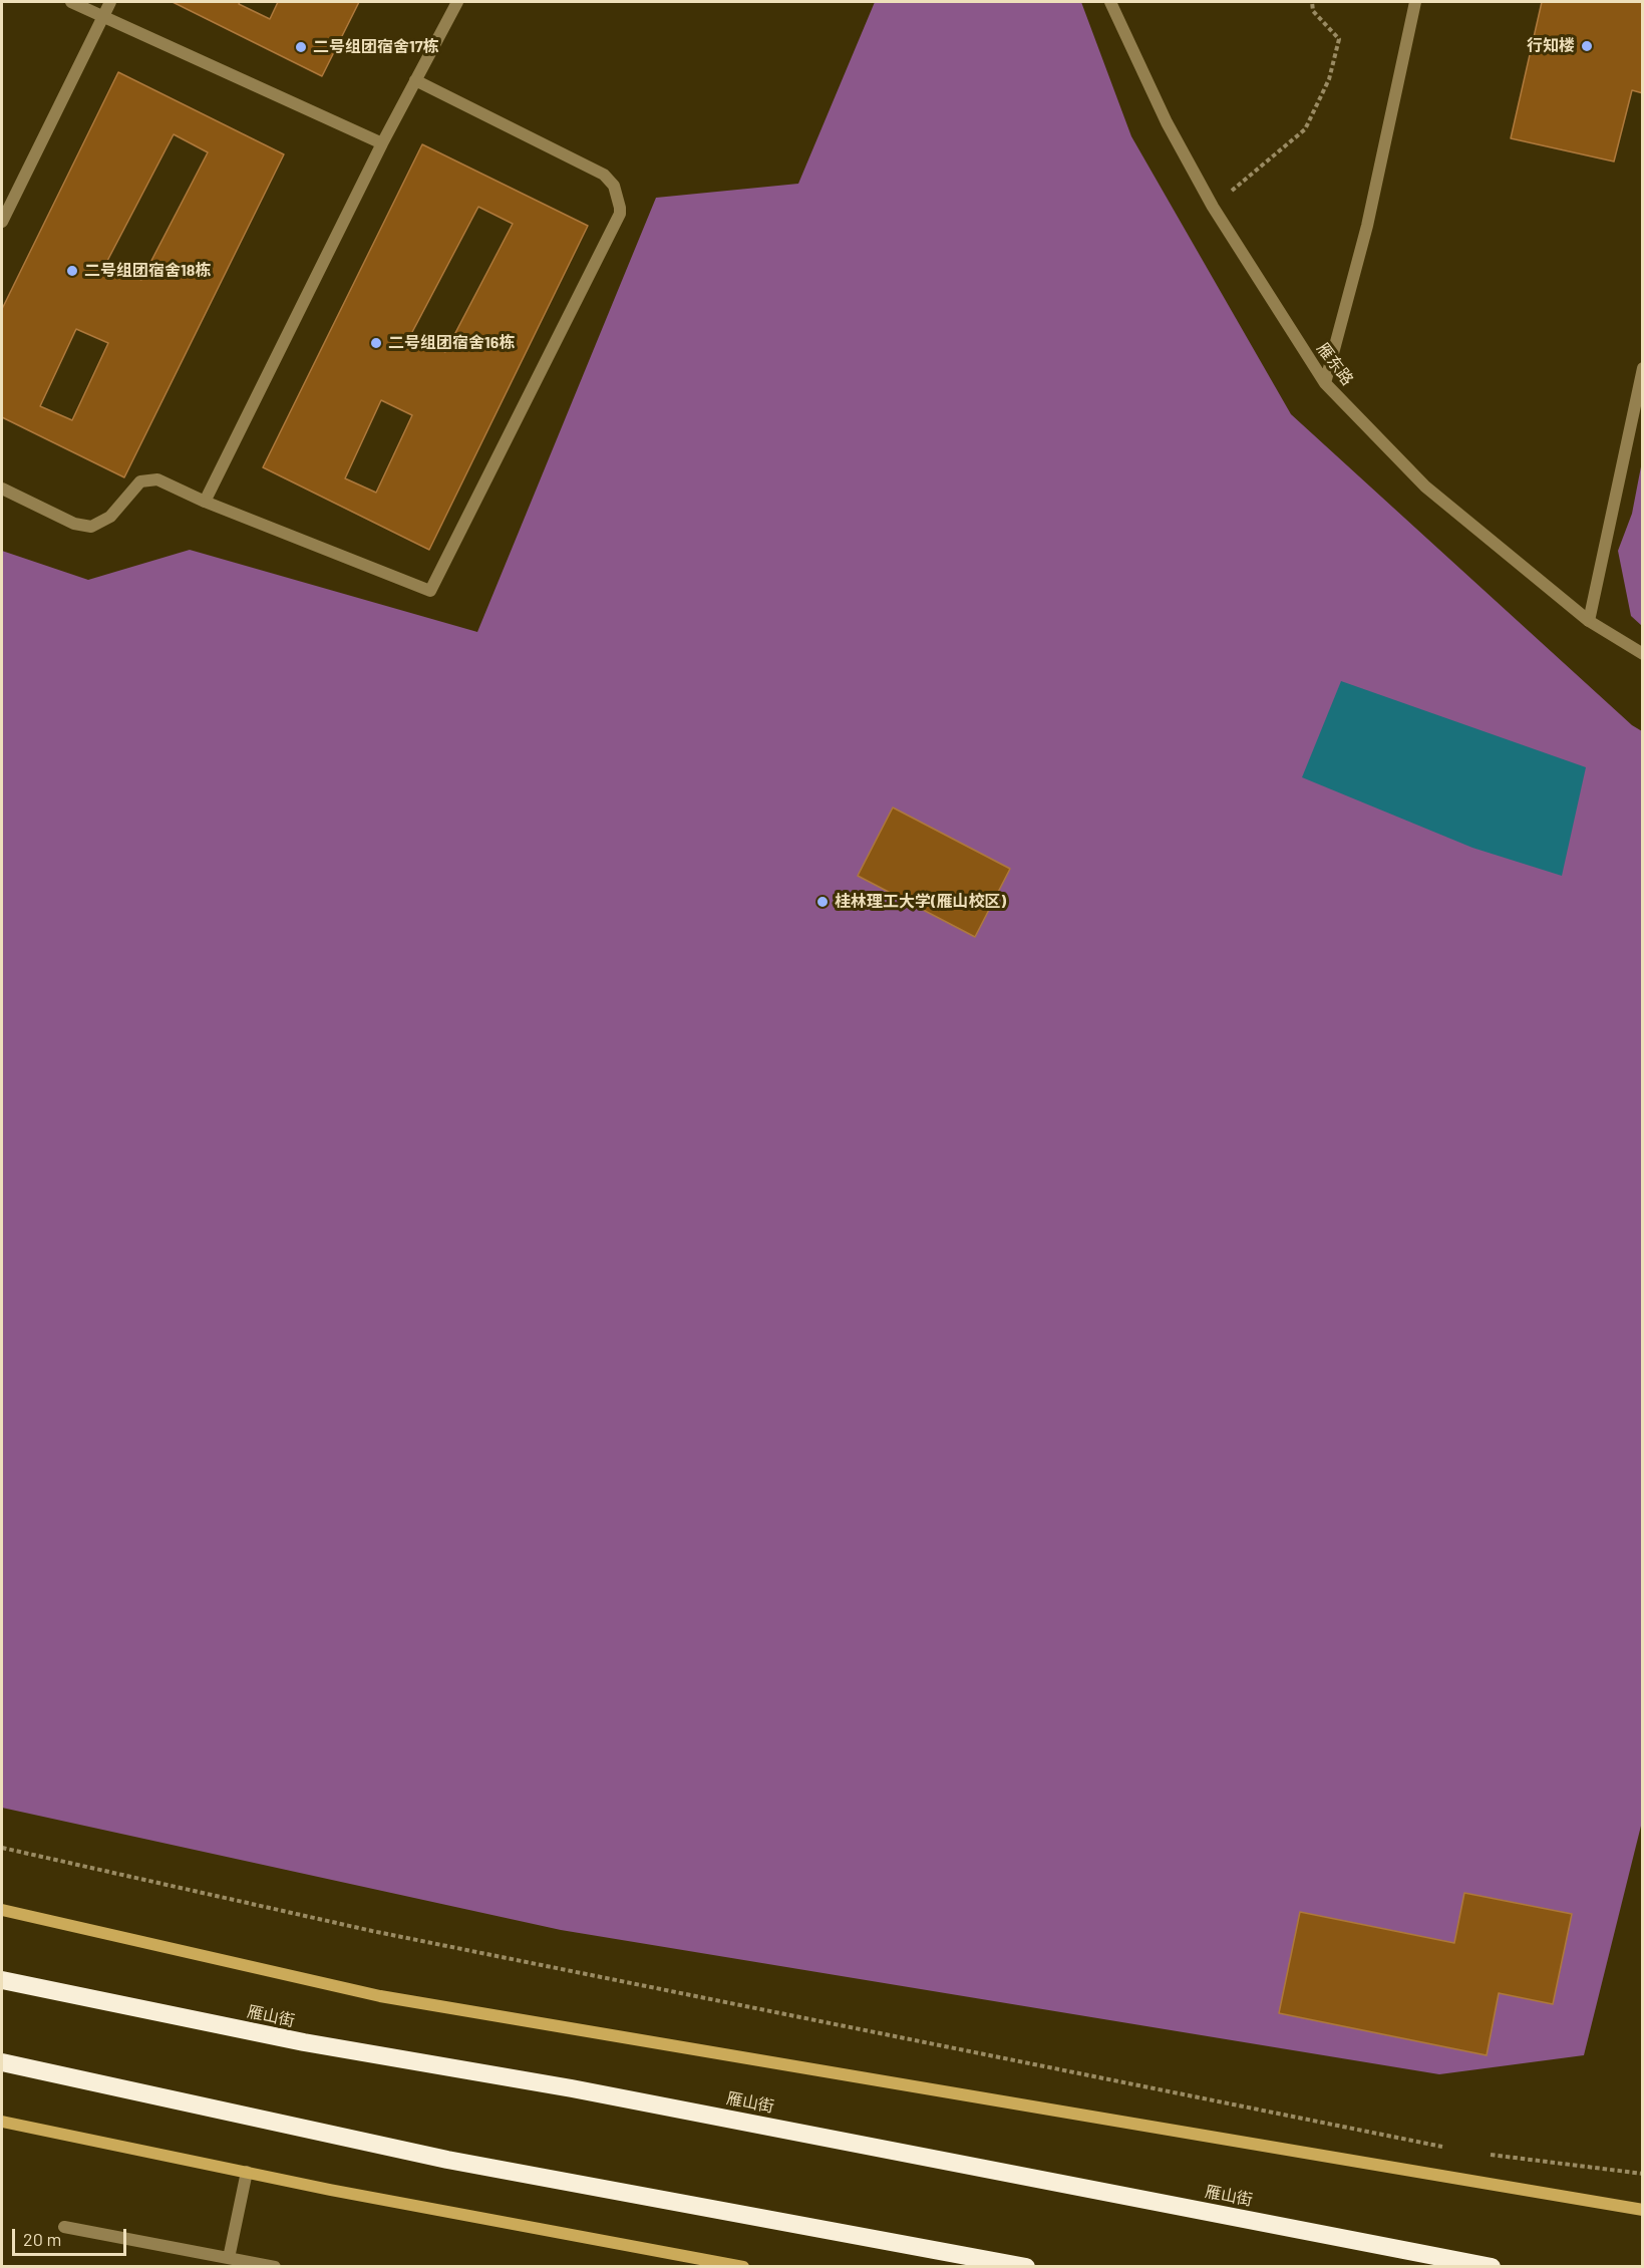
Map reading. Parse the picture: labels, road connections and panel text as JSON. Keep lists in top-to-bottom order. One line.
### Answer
{"streets":{"highway":["雁山街"],"street":["雁东路"]},"places":["行知楼","二号组团宿舍17栋","二号组团宿舍18栋","二号组团宿舍16栋","桂林理工大学(雁山校区)"],"scale_bar":"20 m"}
